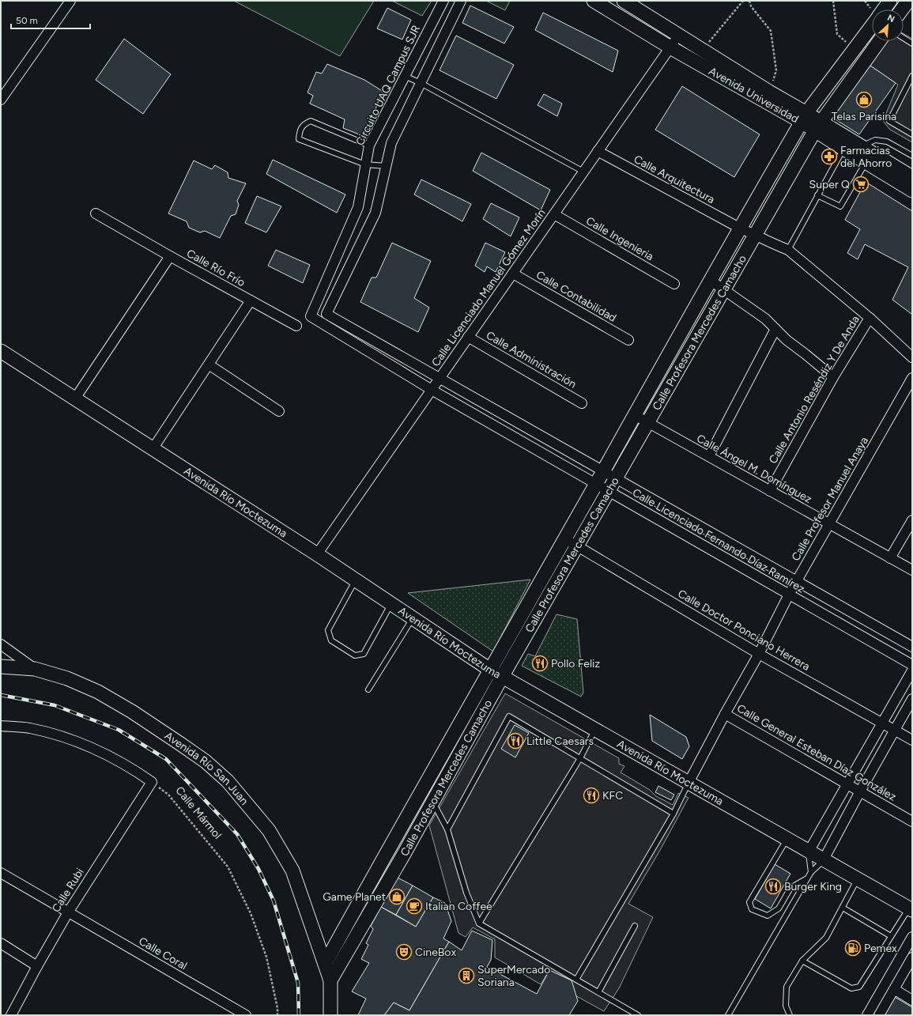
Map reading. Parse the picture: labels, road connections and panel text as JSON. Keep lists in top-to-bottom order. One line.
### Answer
{"streets":{"street":["Circuito UAQ Campus SJR","Avenida Universidad","Calle Arquitectura","Calle Ingenieria","Calle Río Frío","Calle Licenciado Manuel Gómez Morín","Calle Contabilidad","Calle Profesora Mercedes Camacho","Calle Administración","Calle Antonio Reséndiz Y De Anda","Calle Ángel M. Domínguez","Calle Profesor Manuel Anaya","Avenida Río Moctezuma","Calle Licenciado Fernando Díaz Ramírez","Calle Doctor Ponciano Herrera","Calle General Esteban Díaz González","Avenida Río San Juan","Calle Rubi","Calle Coral"],"path":["Calle Mármol"]},"crossings":[["Circuito UAQ Campus SJR","Calle Licenciado Manuel Gómez Morín"],["Circuito UAQ Campus SJR","Calle Licenciado Fernando Díaz Ramírez"],["Avenida Universidad","Calle Licenciado Manuel Gómez Morín"],["Avenida Universidad","Calle Profesora Mercedes Camacho"],["Calle Arquitectura","Calle Licenciado Manuel Gómez Morín"],["Calle Arquitectura","Calle Profesora Mercedes Camacho"],["Calle Arquitectura","Calle Antonio Reséndiz Y De Anda"],["Calle Ingenieria","Calle Licenciado Manuel Gómez Morín"],["Calle Licenciado Manuel Gómez Morín","Calle Contabilidad"],["Calle Licenciado Manuel Gómez Morín","Calle Administración"],["Calle Licenciado Manuel Gómez Morín","Avenida Río Moctezuma"],["Calle Licenciado Manuel Gómez Morín","Calle Licenciado Fernando Díaz Ramírez"],["Calle Profesora Mercedes Camacho","Calle Ángel M. Domínguez"],["Calle Profesora Mercedes Camacho","Avenida Río Moctezuma"],["Calle Profesora Mercedes Camacho","Calle Licenciado Fernando Díaz Ramírez"],["Calle Profesora Mercedes Camacho","Calle Doctor Ponciano Herrera"],["Calle Profesora Mercedes Camacho","Avenida Río San Juan"],["Calle Antonio Reséndiz Y De Anda","Calle Ángel M. Domínguez"],["Calle Ángel M. Domínguez","Calle Profesor Manuel Anaya"],["Calle Profesor Manuel Anaya","Avenida Río Moctezuma"],["Calle Profesor Manuel Anaya","Calle Licenciado Fernando Díaz Ramírez"],["Calle Profesor Manuel Anaya","Calle Doctor Ponciano Herrera"],["Calle Profesor Manuel Anaya","Calle General Esteban Díaz González"],["Calle Mármol","Calle Rubi"],["Calle Rubi","Calle Coral"]],"places":{"shop":["Telas Parisina","Game Planet"],"pharmacy":["Farmacias del Ahorro"],"supermarket":["Super Q"],"restaurant":["Pollo Feliz","Little Caesars","KFC","Burger King"],"cafe":["Italian Coffee"],"fuel station":["Pemex"],"theatre":["CineBox"],"building":["SuperMercado Soriana"]},"scale_bar":"50 m","north":"top right"}
